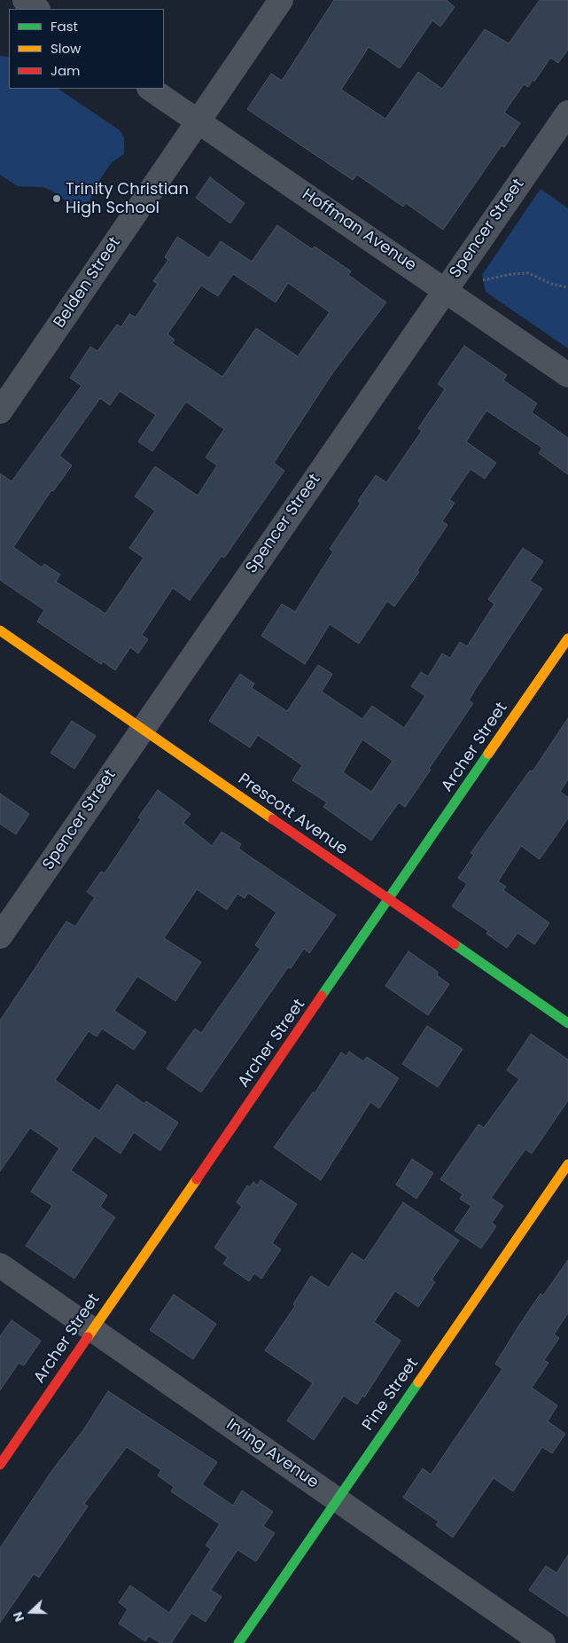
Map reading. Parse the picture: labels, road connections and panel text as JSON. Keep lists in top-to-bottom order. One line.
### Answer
{"streets":{"street":["Spencer Street","Hoffman Avenue","Belden Street","Archer Street","Prescott Avenue","Pine Street","Irving Avenue"]},"crossings":[["Spencer Street","Hoffman Avenue"],["Spencer Street","Prescott Avenue"],["Hoffman Avenue","Belden Street"],["Archer Street","Prescott Avenue"],["Archer Street","Irving Avenue"],["Pine Street","Irving Avenue"]],"places":["Trinity Christian High School"],"legend":["Fast","Slow","Jam"],"north":"left"}
